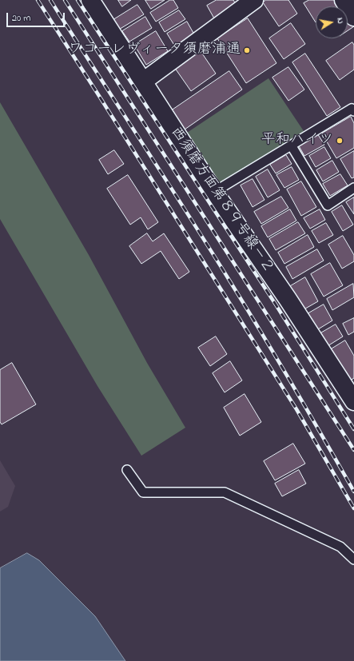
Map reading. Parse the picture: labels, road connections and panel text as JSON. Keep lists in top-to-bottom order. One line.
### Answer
{"streets":{"street":["西須磨方面第８９号線－２"]},"places":["ワコーレヴィータ須磨浦通","平和ハイツ"],"scale_bar":"20 m","north":"right"}
